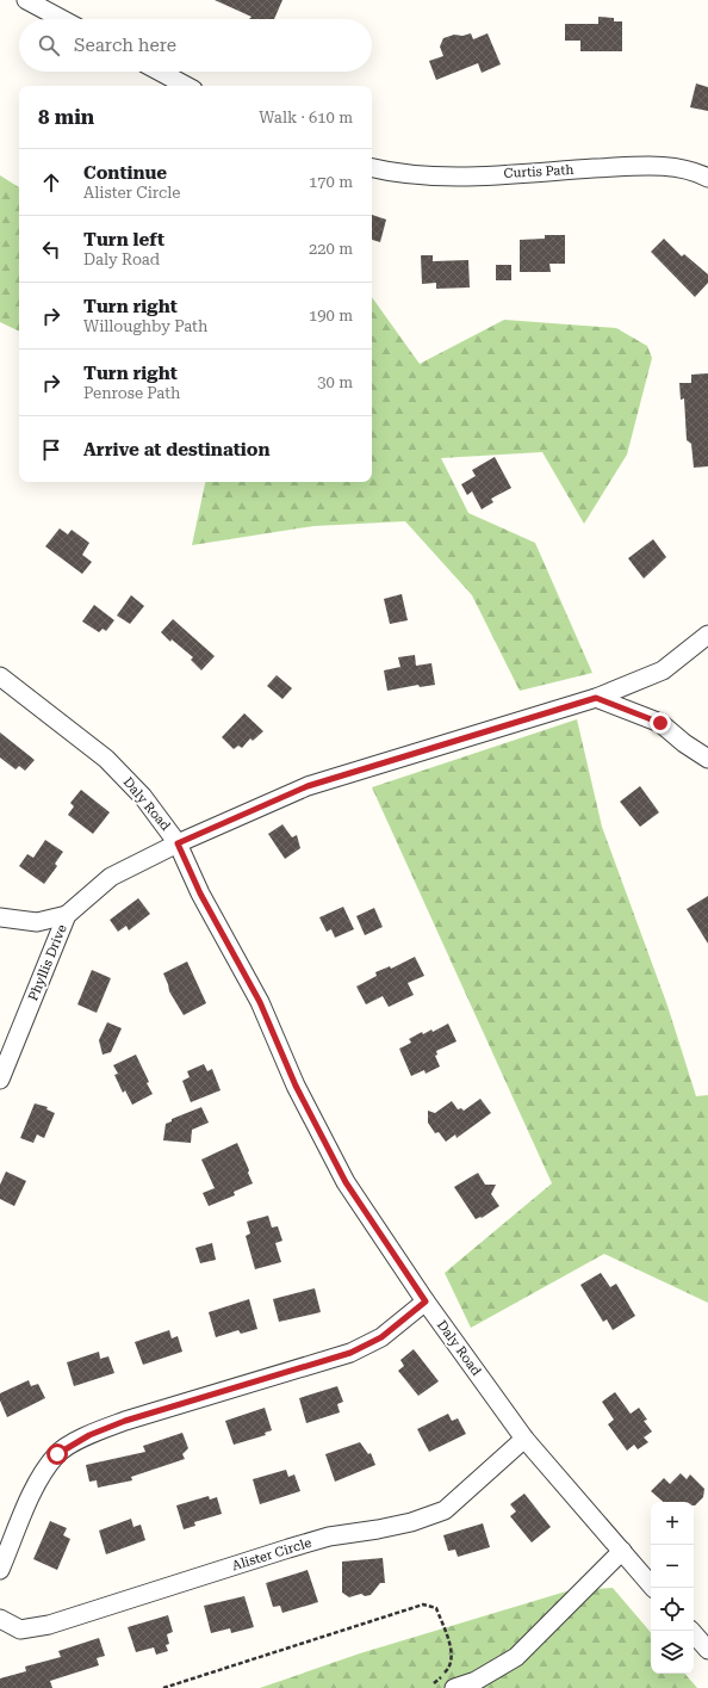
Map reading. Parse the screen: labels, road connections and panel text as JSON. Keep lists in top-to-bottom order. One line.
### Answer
{"streets":{"street":["Curtis Path","Daly Road","Phyllis Drive","Alister Circle"]},"crossings":[["Daly Road","Phyllis Drive"],["Daly Road","Alister Circle"]],"page":{"search":"Search here","heading":["8 min","Walk · 610 m"],"list":[["Continue","Alister Circle","170 m"],["Turn left","Daly Road","220 m"],["Turn right","Willoughby Path","190 m"],["Turn right","Penrose Path","30 m"],"Arrive at destination"],"map_buttons":["+","−"]}}
